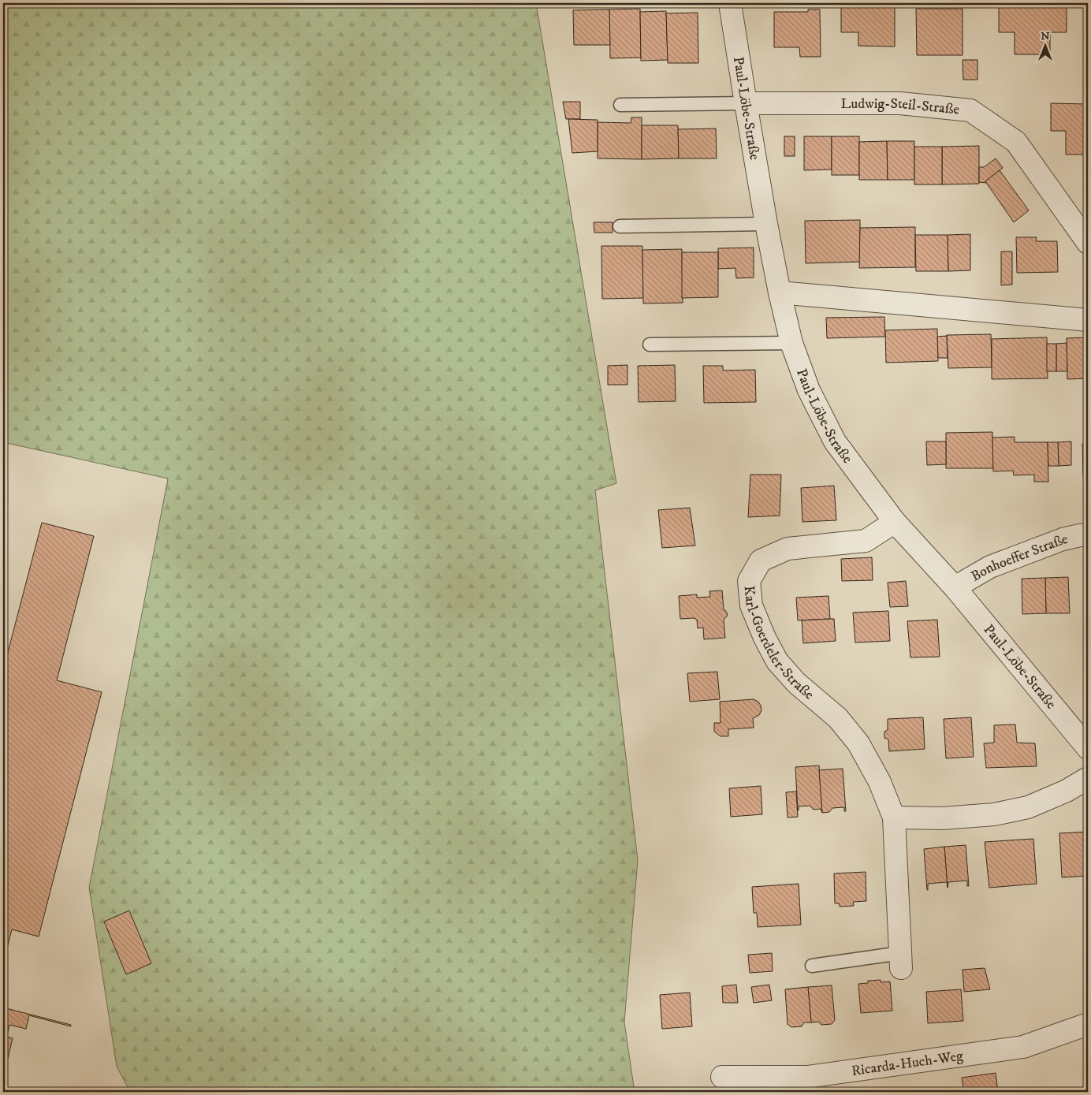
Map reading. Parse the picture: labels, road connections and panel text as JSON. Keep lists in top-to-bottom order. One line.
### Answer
{"streets":{"street":["Ludwig-Steil-Straße","Paul-Löbe-Straße","Bonhoeffer Straße","Karl-Goerdeler-Straße","Ricarda-Huch-Weg"]},"crossings":[["Ludwig-Steil-Straße","Paul-Löbe-Straße"],["Paul-Löbe-Straße","Bonhoeffer Straße"],["Paul-Löbe-Straße","Karl-Goerdeler-Straße"]],"north":"top"}
